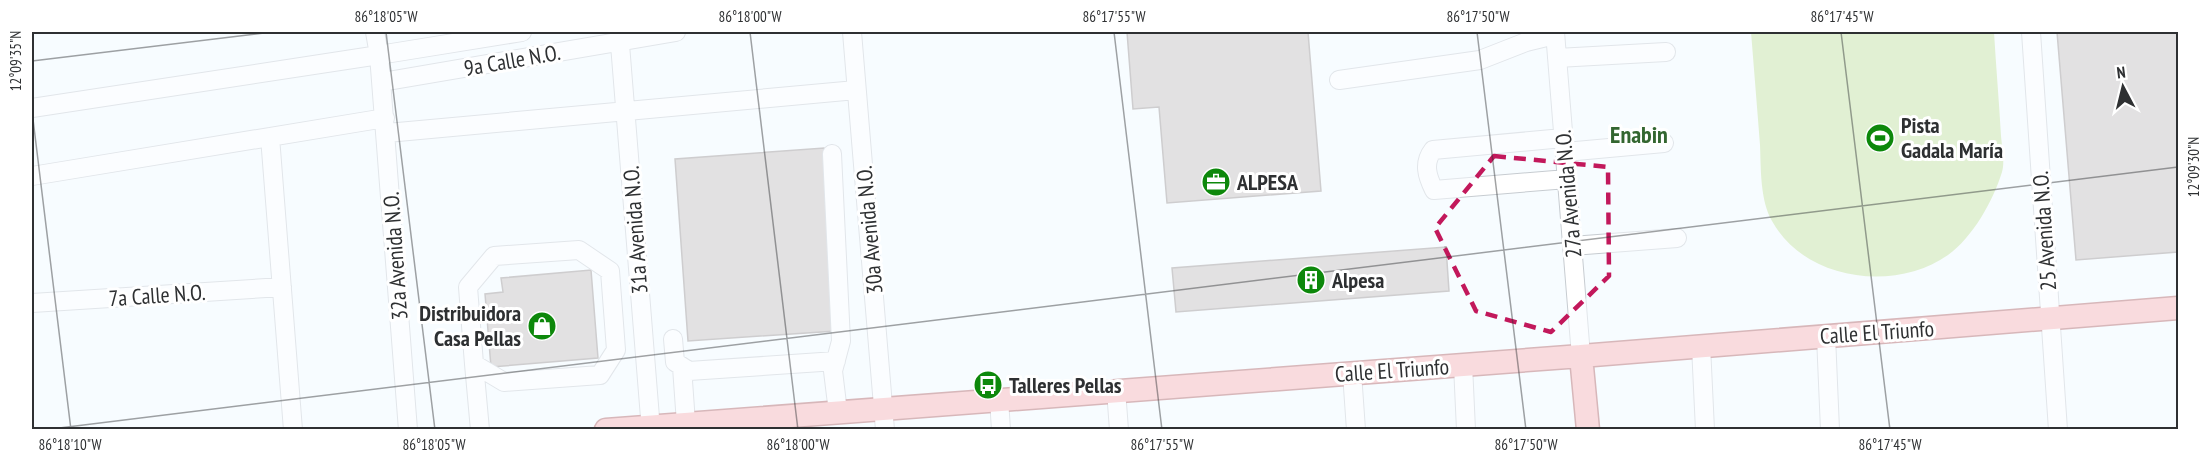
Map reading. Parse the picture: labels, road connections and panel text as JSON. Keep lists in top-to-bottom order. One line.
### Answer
{"streets":{"main road":["Calle El Triunfo"],"street":["9a Calle N.O.","27a Avenida N.O.","31a Avenida N.O.","30a Avenida N.O.","25 Avenida N.O.","32a Avenida N.O.","7a Calle N.O."]},"crossings":[["9a Calle N.O.","31a Avenida N.O."],["9a Calle N.O.","32a Avenida N.O."],["27a Avenida N.O.","Calle El Triunfo"],["31a Avenida N.O.","Calle El Triunfo"],["30a Avenida N.O.","Calle El Triunfo"],["25 Avenida N.O.","Calle El Triunfo"]],"districts":["Enabin"],"places":{"sports":["Pista Gadala María"],"office":["ALPESA"],"building":["Alpesa"],"shop":["Distribuidora Casa Pellas"],"bus stop":["Talleres Pellas"]},"north":"top","coordinates":["86°18'05\"W","86°18'00\"W","86°17'55\"W","86°17'50\"W","86°17'45\"W","12°09'35\"N","12°09'30\"N","86°18'10\"W"]}
